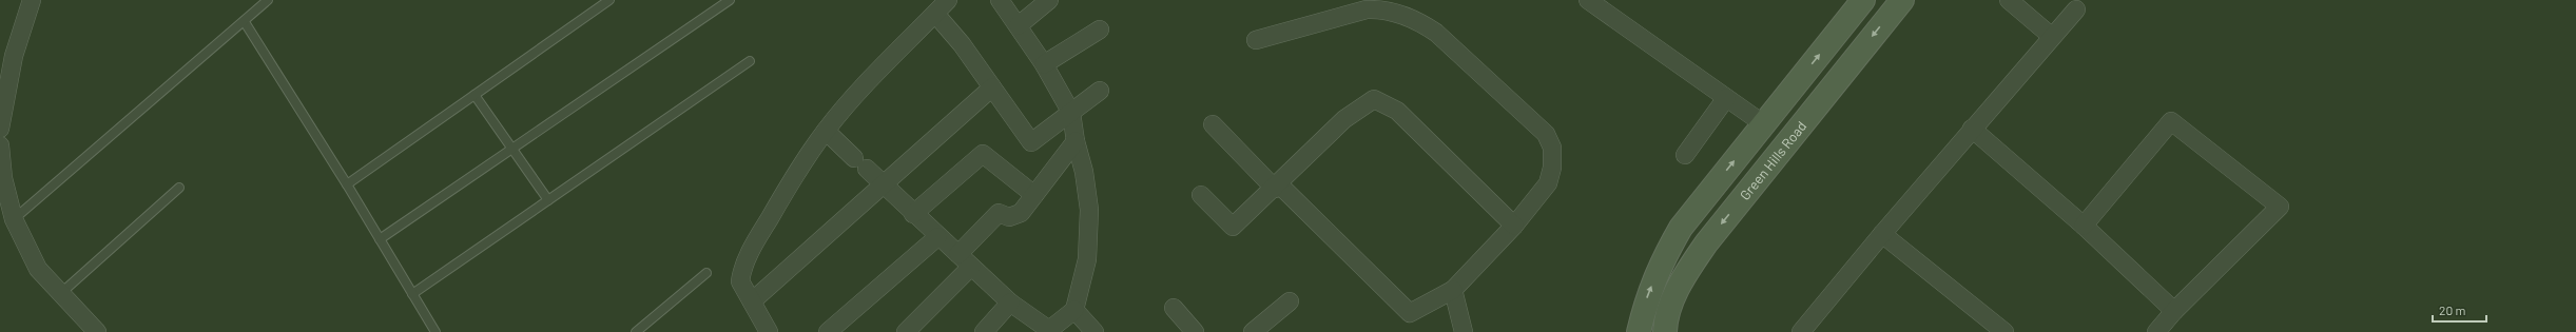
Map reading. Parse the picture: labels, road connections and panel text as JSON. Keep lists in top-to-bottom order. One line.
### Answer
{"streets":{"street":["Green Hills Road"]},"scale_bar":"20 m"}
